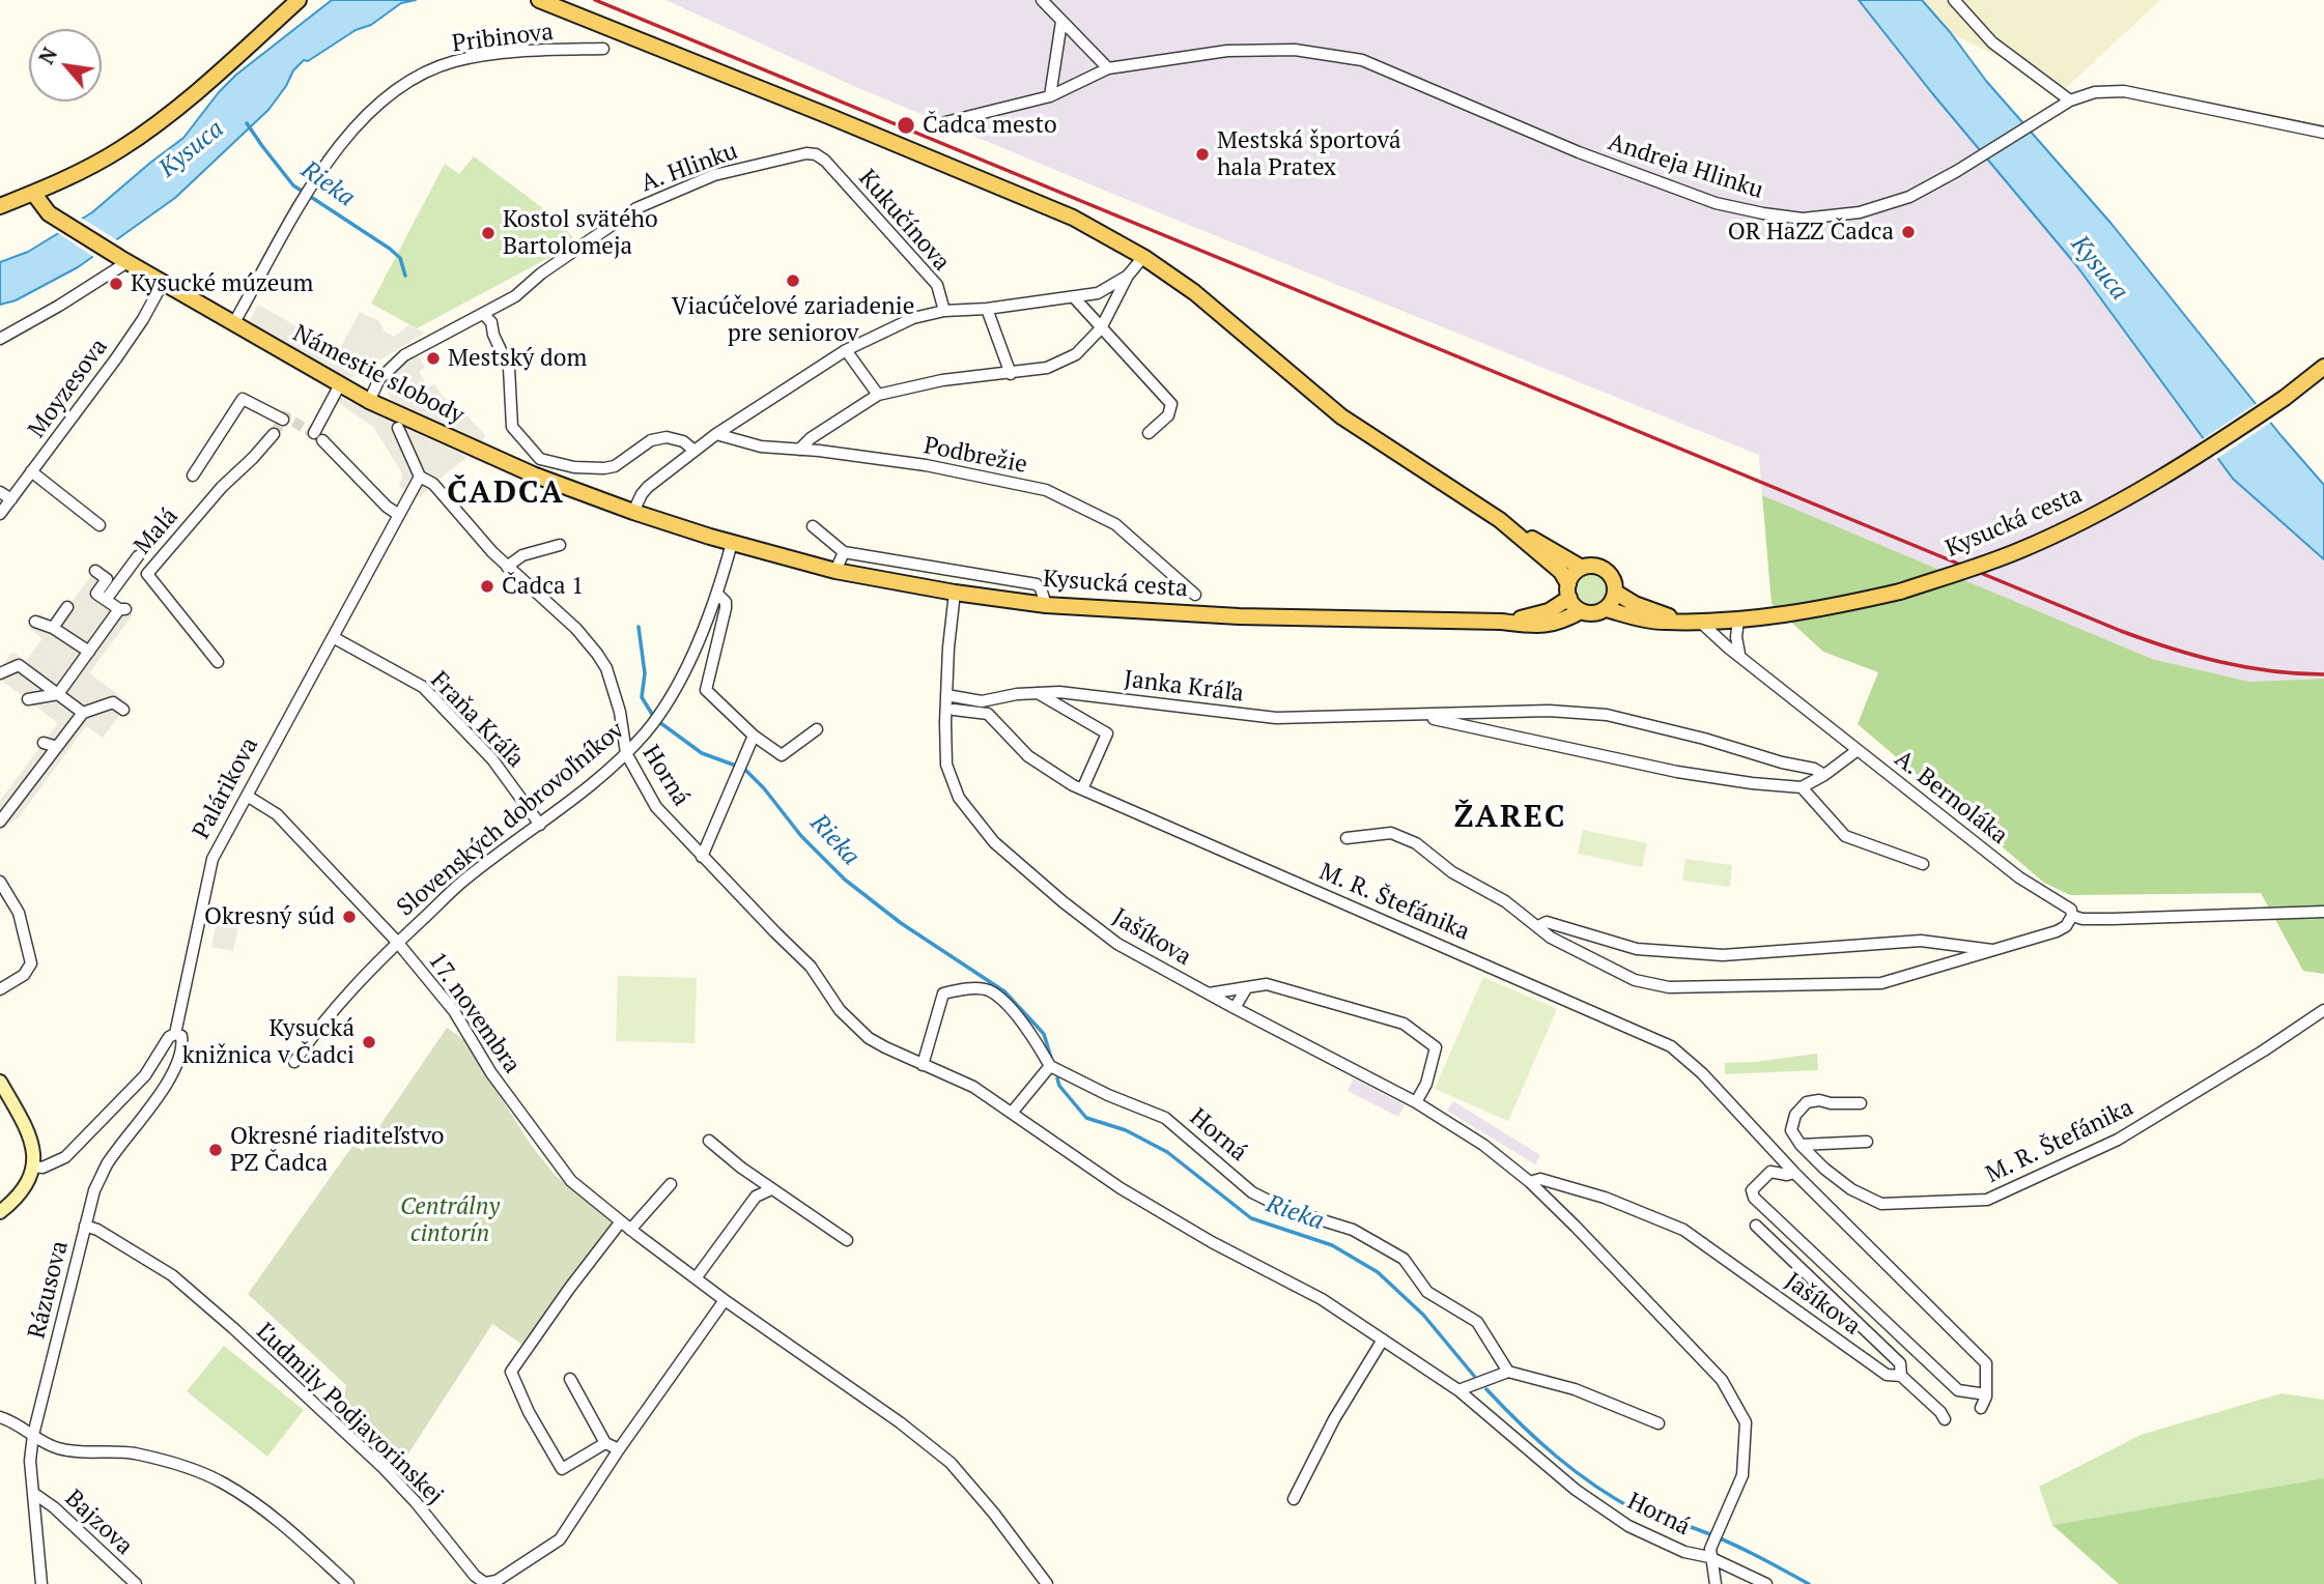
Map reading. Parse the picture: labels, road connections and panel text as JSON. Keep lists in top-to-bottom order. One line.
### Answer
{"streets":{"main road":["Námestie slobody","Kysucká cesta"],"street":["Pribinova","Andreja Hlinku","A. Hlinku","Kukučínova","Moyzesova","Podbrežie","Malá","Janka Kráľa","Fraňa Kráľa","Horná","Palárikova","A. Bernoláka","Slovenských dobrovoľníkov","M. R. Štefánika","Jašíkova","17. novembra","Rázusova","Ľudmily Podjavorinskej","Bajzova"]},"crossings":[["Pribinova","Námestie slobody"],["A. Hlinku","Kukučínova"],["A. Hlinku","Námestie slobody"],["Kukučínova","Námestie slobody"],["Kukučínova","Podbrežie"],["Námestie slobody","Moyzesova"],["Námestie slobody","Kysucká cesta"],["Námestie slobody","Slovenských dobrovoľníkov"],["Moyzesova","Malá"],["Kysucká cesta","A. Bernoláka"],["Kysucká cesta","Slovenských dobrovoľníkov"],["Kysucká cesta","Jašíkova"],["Janka Kráľa","Jašíkova"],["Fraňa Kráľa","Palárikova"],["Fraňa Kráľa","Slovenských dobrovoľníkov"],["Horná","Palárikova"],["Horná","Slovenských dobrovoľníkov"],["Horná","Jašíkova"],["Palárikova","17. novembra"],["Palárikova","Rázusova"],["Slovenských dobrovoľníkov","17. novembra"],["17. novembra","Ľudmily Podjavorinskej"],["Rázusova","Ľudmily Podjavorinskej"],["Rázusova","Bajzova"]],"districts":["ČADCA","ŽAREC"],"water":["Kysuca","Rieka"],"parks":["Centrálny cintorín"],"places":["Čadca mesto","Mestská športová hala Pratex","OR HaZZ Čadca","Kostol svätého Bartolomeja","Viacúčelové zariadenie pre seniorov","Kysucké múzeum","Mestský dom","Čadca 1","Okresný súd","Kysucká knižnica v Čadci","Okresné riaditeľstvo PZ Čadca"],"north":"top left"}
